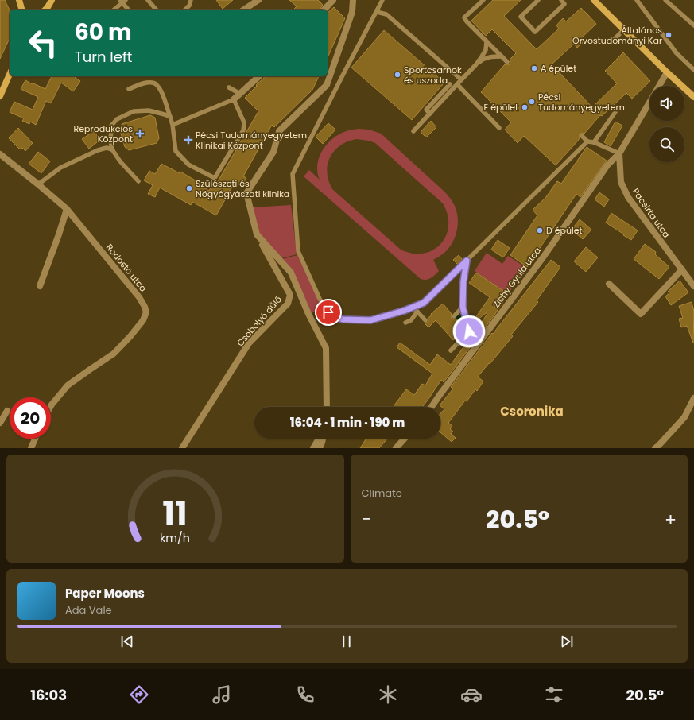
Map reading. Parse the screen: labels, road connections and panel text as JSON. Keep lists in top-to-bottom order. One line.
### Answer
{"streets":{"street":["Pacsirta utca","Rodostó utca","Zichy Gyula utca","Csobolyó dűlő"]},"crossings":[["Pacsirta utca","Zichy Gyula utca"]],"districts":["Csoronika"],"places":{"other":["Általános Orvostudományi Kar","A épület","Sportcsarnok és uszoda","Pécsi Tudományegyetem","E épület","Szülészeti és Nőgyógyászati klinika","D épület"],"health":["Reprodukciós Központ","Pécsi Tudományegyetem Klinikai Központ"]},"page":{"turn":["60 m","Turn left"],"limit":"20","trip":"16:04 · 1 min · 190 m","tile":"Climate","heat":["−","20.5°","+"],"song":["Paper Moons","Ada Vale"],"tabs":["16:03","20.5°"],"gauge":["11","km/h"]}}
